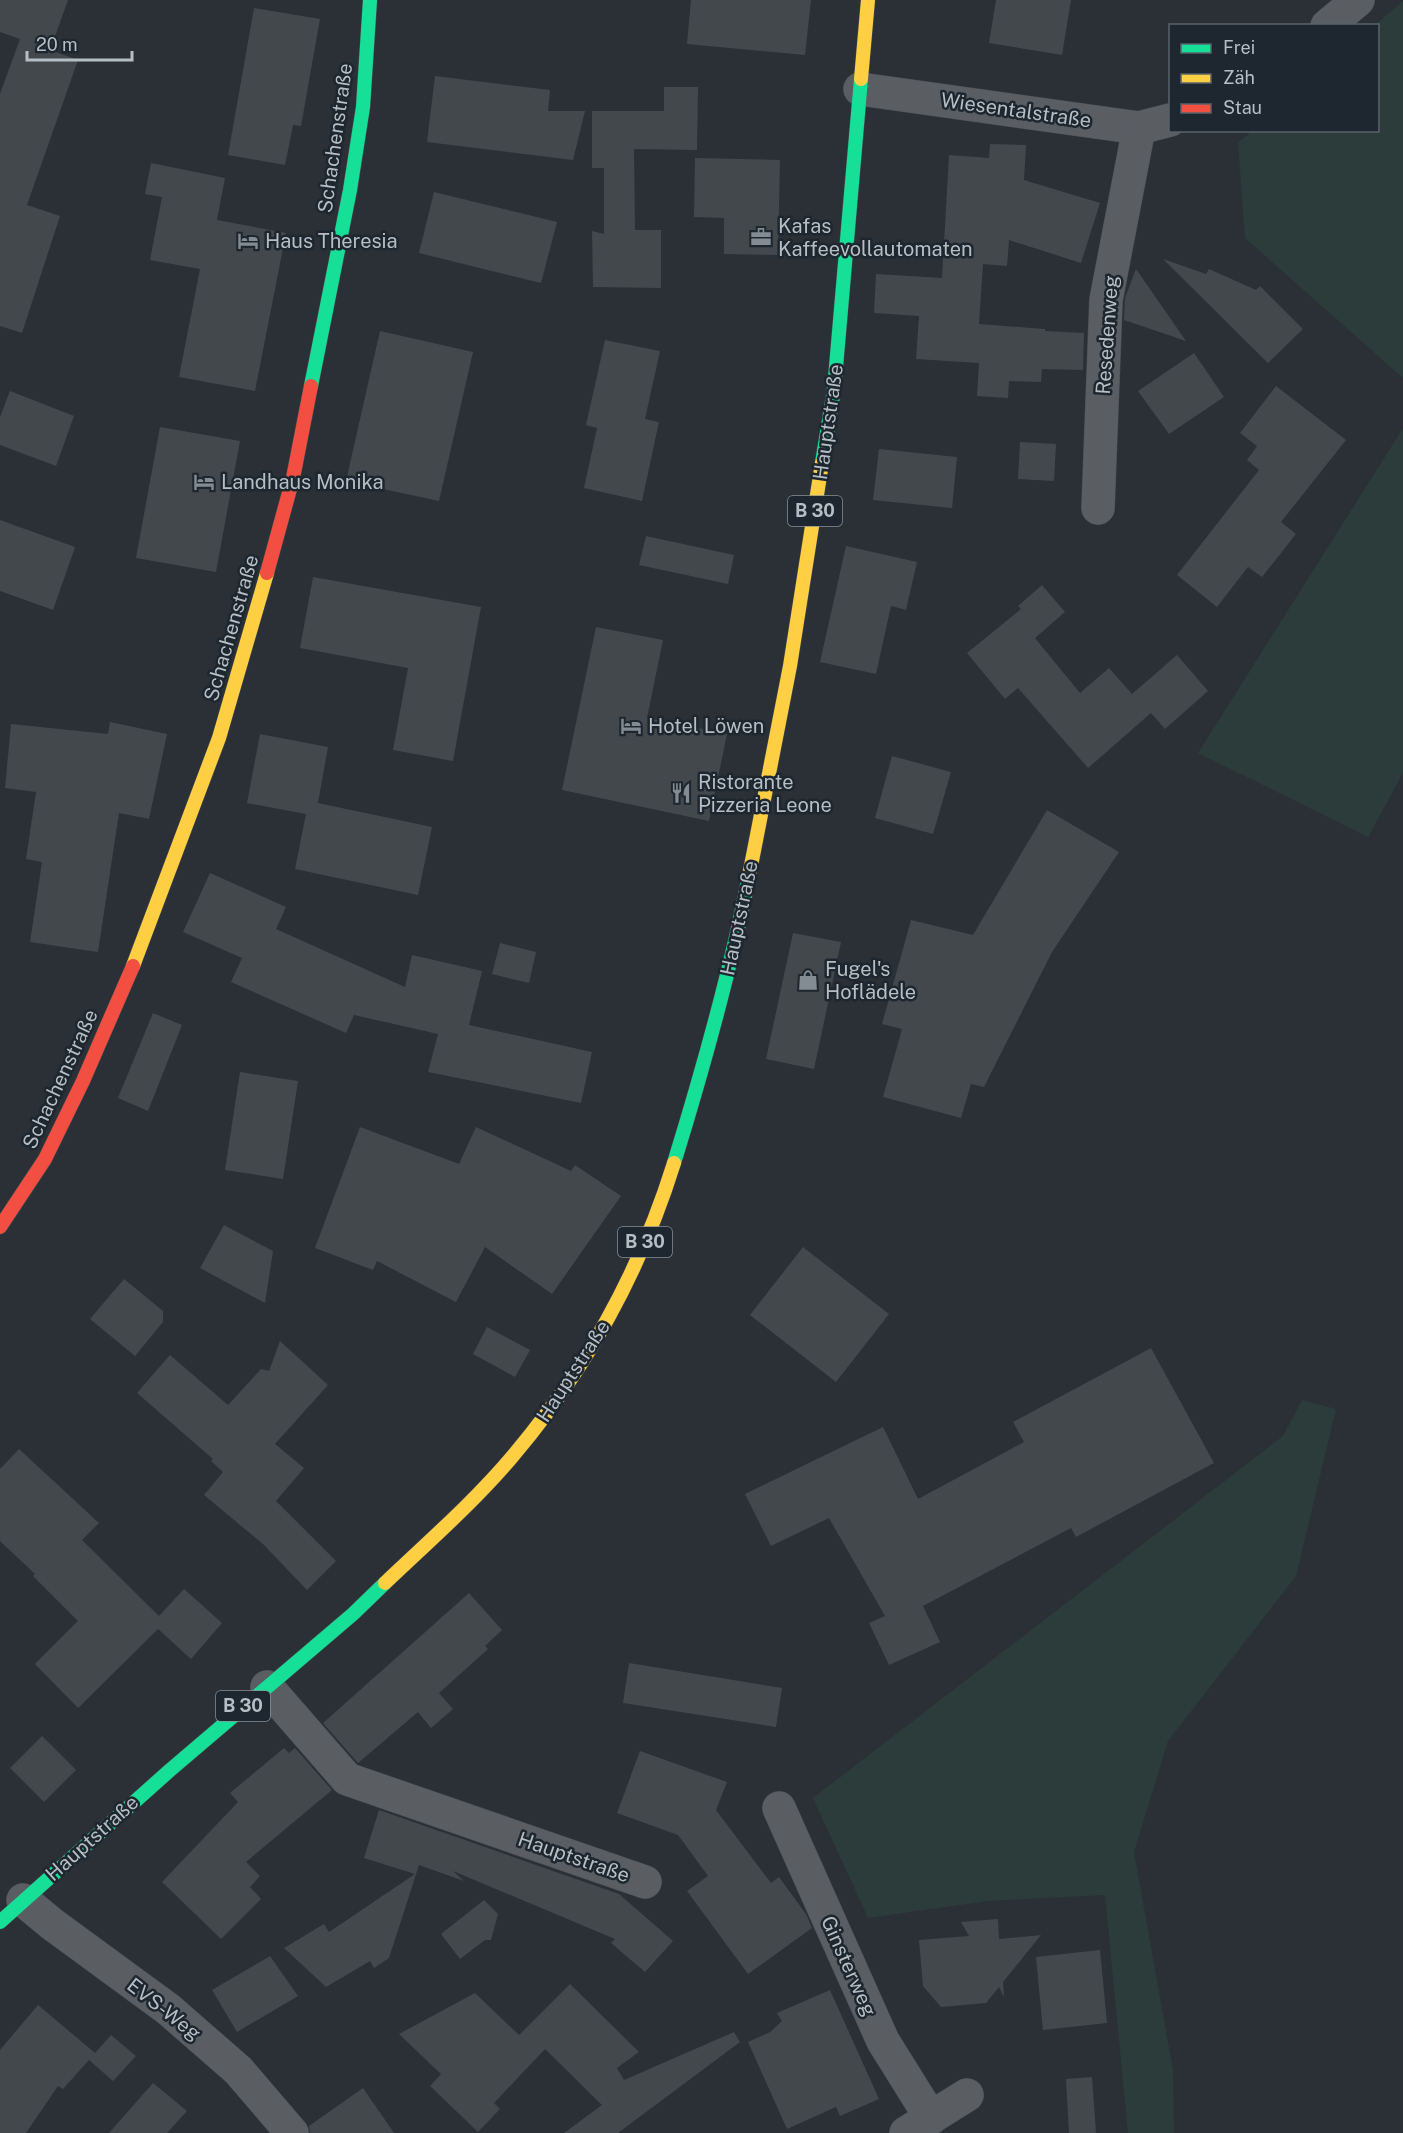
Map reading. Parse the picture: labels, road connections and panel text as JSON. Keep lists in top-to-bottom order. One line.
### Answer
{"streets":{"main road":["Schachenstraße","Hauptstraße","B 30"],"street":["Wiesentalstraße","Resedenweg","Ginsterweg","EVS-Weg"]},"crossings":[["Wiesentalstraße","Resedenweg"],["Wiesentalstraße","Hauptstraße"],["Hauptstraße","EVS-Weg"]],"places":{"office":["Kafas Kaffeevollautomaten"],"hotel":["Haus Theresia","Landhaus Monika","Hotel Löwen"],"restaurant":["Ristorante Pizzeria Leone"],"shop":["Fugel's Hoflädele"]},"legend":["Frei","Zäh","Stau"],"scale_bar":"20 m"}
